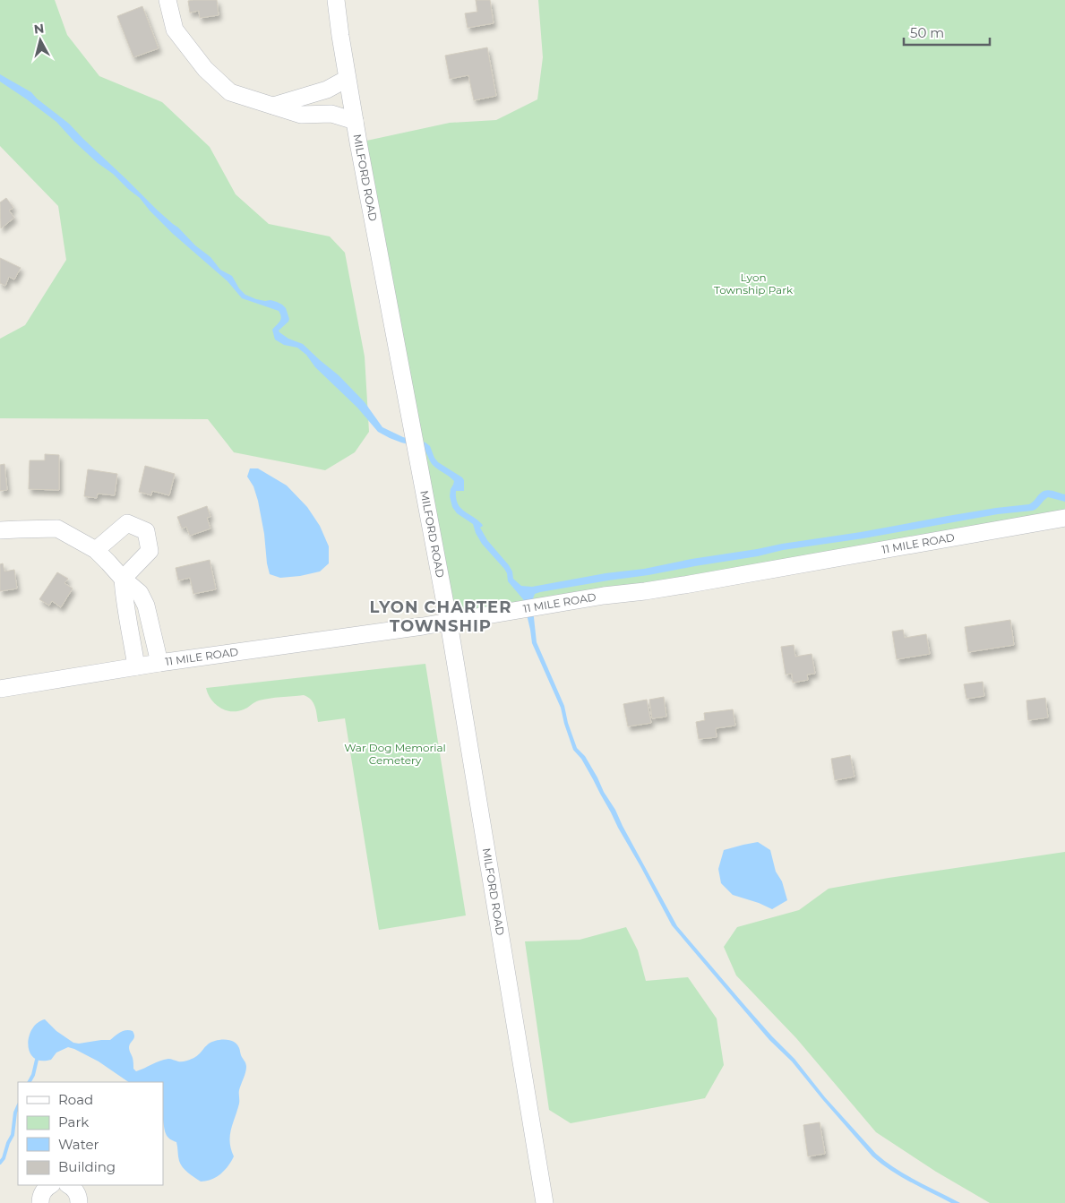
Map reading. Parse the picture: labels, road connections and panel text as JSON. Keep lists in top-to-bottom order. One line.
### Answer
{"streets":{"street":["MILFORD ROAD","11 MILE ROAD"]},"crossings":[["MILFORD ROAD","11 MILE ROAD"]],"districts":["LYON CHARTER TOWNSHIP"],"parks":["Lyon Township Park","War Dog Memorial Cemetery"],"legend":["Road","Park","Water","Building"],"scale_bar":"50 m","north":"top"}
